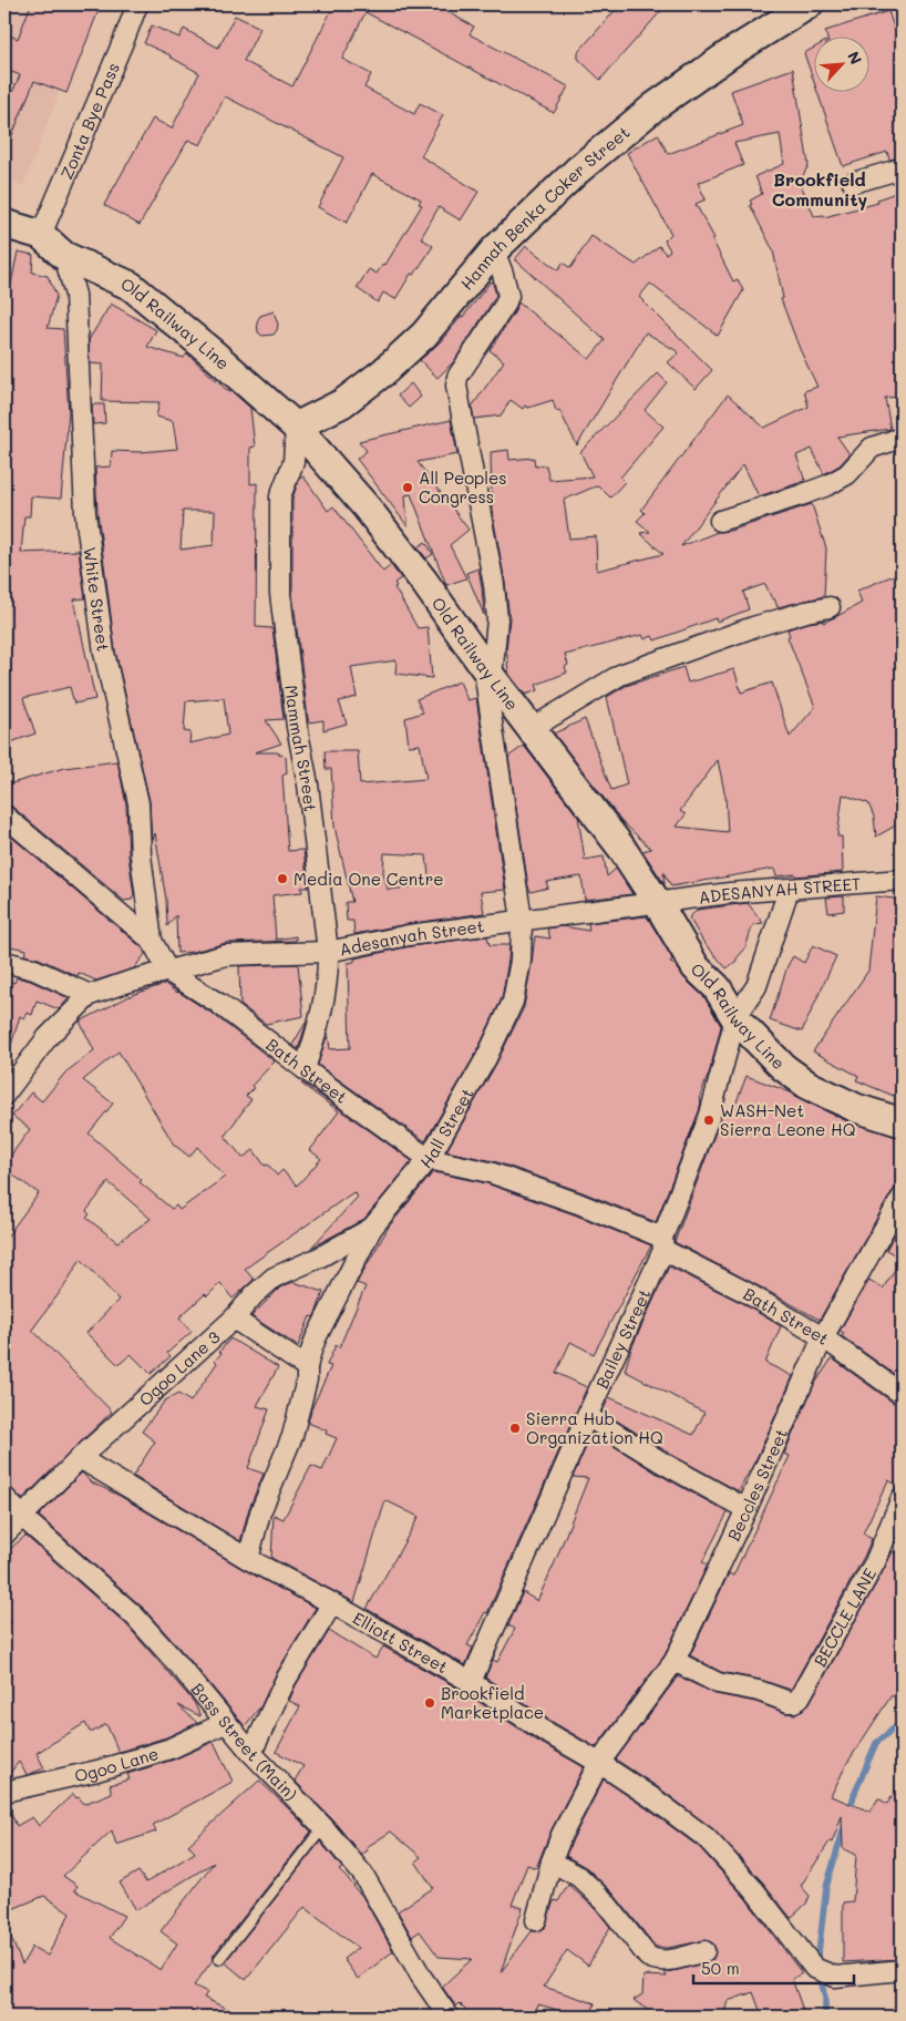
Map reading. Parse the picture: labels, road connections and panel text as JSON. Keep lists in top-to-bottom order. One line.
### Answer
{"streets":{"street":["Zonta Bye Pass","Hannah Benka Coker Street","Old Railway Line","White Street","Mammah Street","ADESANYAH STREET","Adesanyah Street","Bath Street","Hall Street","Bailey Street","Ogoo Lane 3","Beccles Street","BECCLE LANE","Elliott Street","Bass Street (Main)","Ogoo Lane"]},"crossings":[["Zonta Bye Pass","Old Railway Line"],["Hannah Benka Coker Street","Old Railway Line"],["Hannah Benka Coker Street","Mammah Street"],["Hannah Benka Coker Street","Hall Street"],["Old Railway Line","White Street"],["Old Railway Line","Mammah Street"],["Old Railway Line","ADESANYAH STREET"],["Old Railway Line","Adesanyah Street"],["Old Railway Line","Hall Street"],["Old Railway Line","Bailey Street"],["White Street","Bath Street"],["Mammah Street","Adesanyah Street"],["Mammah Street","Bath Street"],["ADESANYAH STREET","Adesanyah Street"],["ADESANYAH STREET","Bailey Street"],["Adesanyah Street","Bath Street"],["Adesanyah Street","Hall Street"],["Bath Street","Hall Street"],["Bath Street","Bailey Street"],["Bath Street","Beccles Street"],["Hall Street","Ogoo Lane 3"],["Hall Street","Elliott Street"],["Bailey Street","Elliott Street"],["Ogoo Lane 3","Elliott Street"],["Ogoo Lane 3","Bass Street (Main)"],["Beccles Street","BECCLE LANE"],["Beccles Street","Elliott Street"],["Bass Street (Main)","Ogoo Lane"]],"districts":["Brookfield Community"],"places":["All Peoples Congress","Media One Centre","WASH-Net Sierra Leone HQ","Sierra Hub Organization HQ","Brookfield Marketplace"],"scale_bar":"50 m","north":"top right"}
